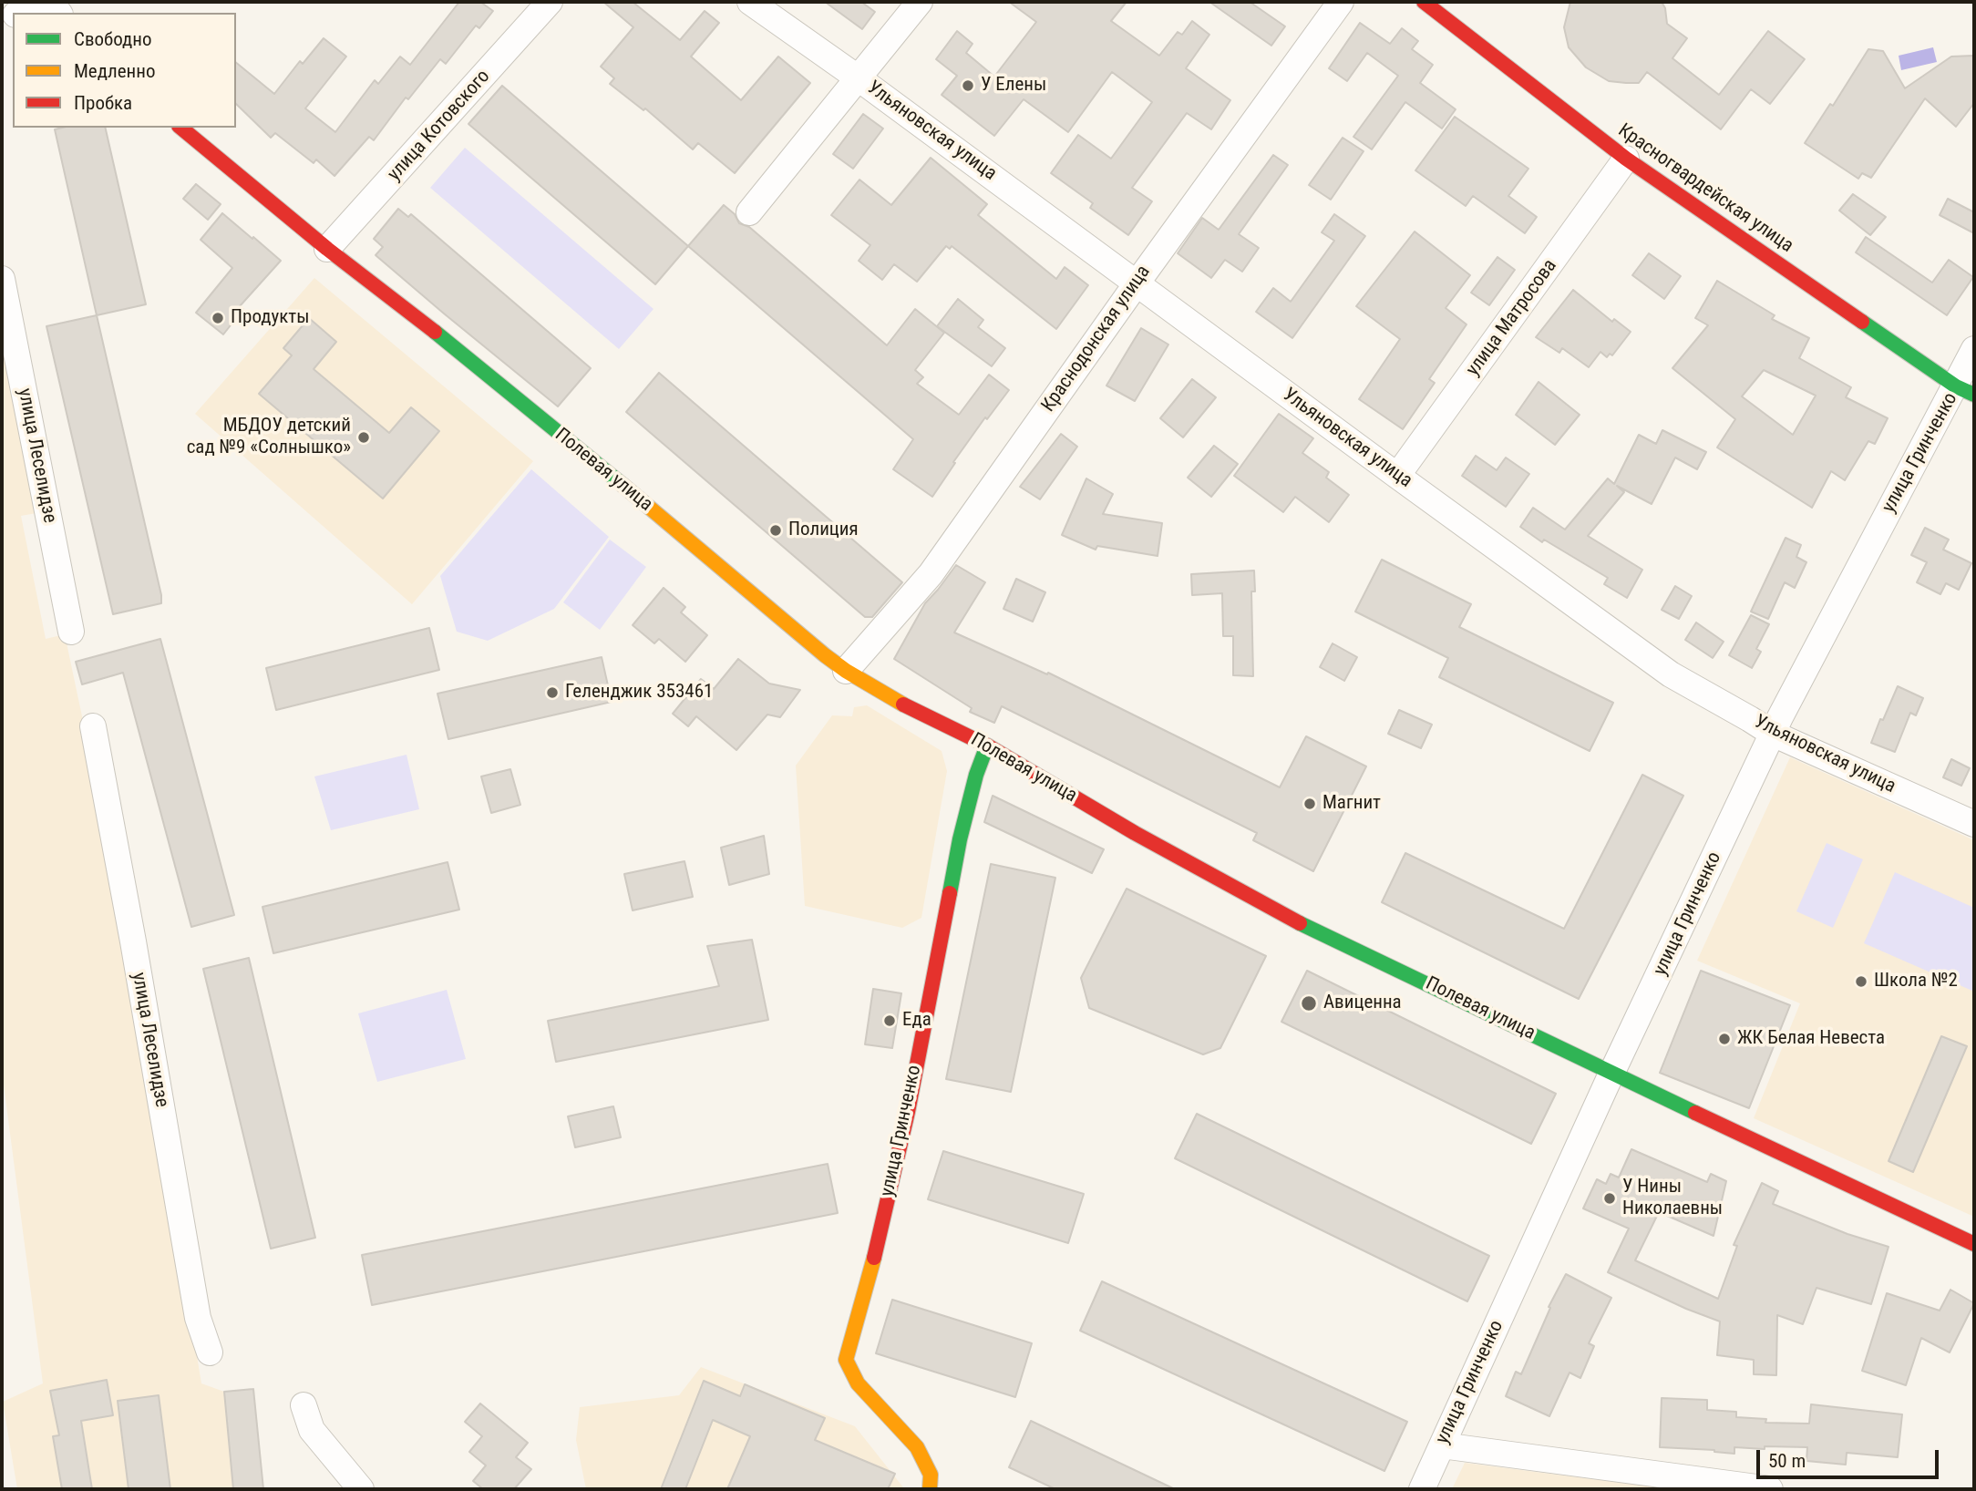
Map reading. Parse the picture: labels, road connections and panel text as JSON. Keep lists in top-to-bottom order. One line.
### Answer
{"streets":{"street":["улица Котовского","Ульяновская улица","Красногвардейская улица","улица Матросова","Краснодонская улица","улица Гринченко","улица Леселидзе","Полевая улица"]},"crossings":[["улица Котовского","Полевая улица"],["Ульяновская улица","улица Матросова"],["Ульяновская улица","Краснодонская улица"],["Ульяновская улица","улица Гринченко"],["Красногвардейская улица","улица Матросова"],["Красногвардейская улица","улица Гринченко"],["Краснодонская улица","Полевая улица"],["улица Гринченко","Полевая улица"]],"places":["У Елены","Продукты","МБДОУ детский сад №9 «Солнышко»","Полиция","Геленджик 353461","Магнит","Школа №2","Авиценна","Еда","ЖК Белая Невеста","У Нины Николаевны"],"legend":["Свободно","Медленно","Пробка"],"scale_bar":"50 m"}
